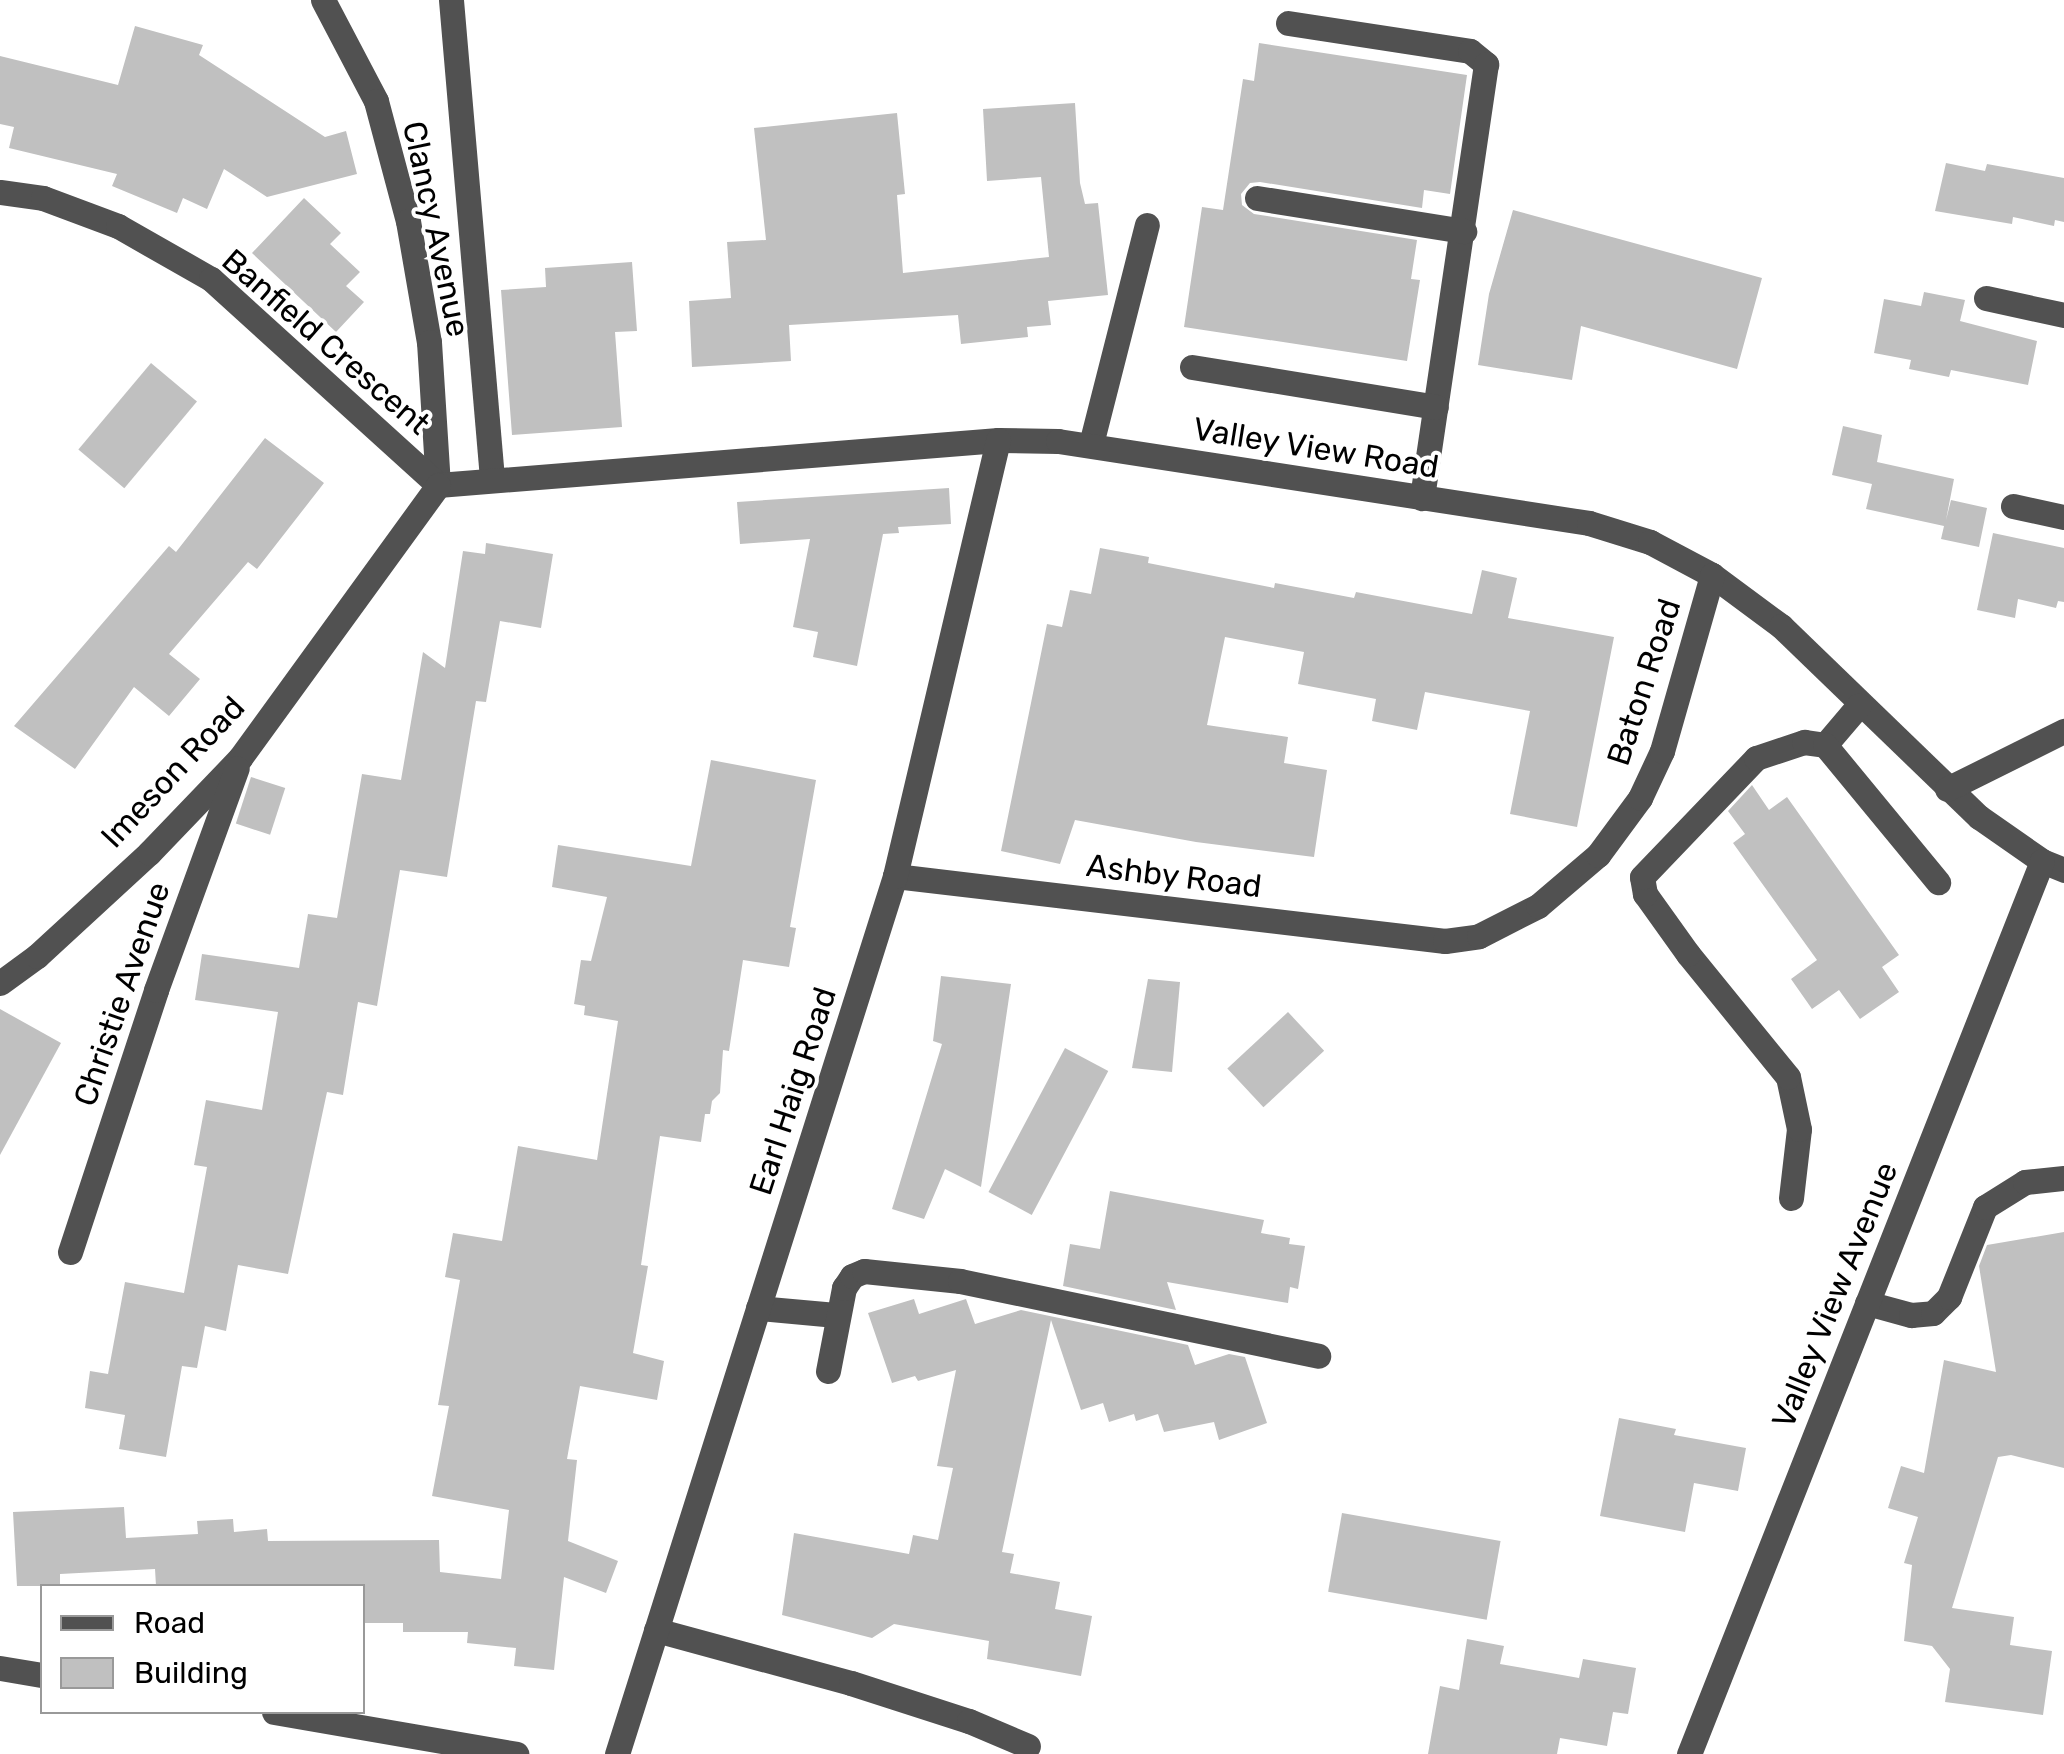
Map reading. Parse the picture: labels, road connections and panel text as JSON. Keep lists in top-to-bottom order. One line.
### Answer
{"streets":{"street":["Clancy Avenue","Banfield Crescent","Valley View Road","Baton Road","Imeson Road","Ashby Road","Christie Avenue","Earl Haig Road","Valley View Avenue"]},"crossings":[["Clancy Avenue","Banfield Crescent"],["Clancy Avenue","Valley View Road"],["Clancy Avenue","Imeson Road"],["Banfield Crescent","Valley View Road"],["Banfield Crescent","Imeson Road"],["Valley View Road","Baton Road"],["Valley View Road","Imeson Road"],["Valley View Road","Earl Haig Road"],["Valley View Road","Valley View Avenue"],["Baton Road","Ashby Road"],["Imeson Road","Christie Avenue"],["Ashby Road","Earl Haig Road"]],"legend":["Road","Building"]}
